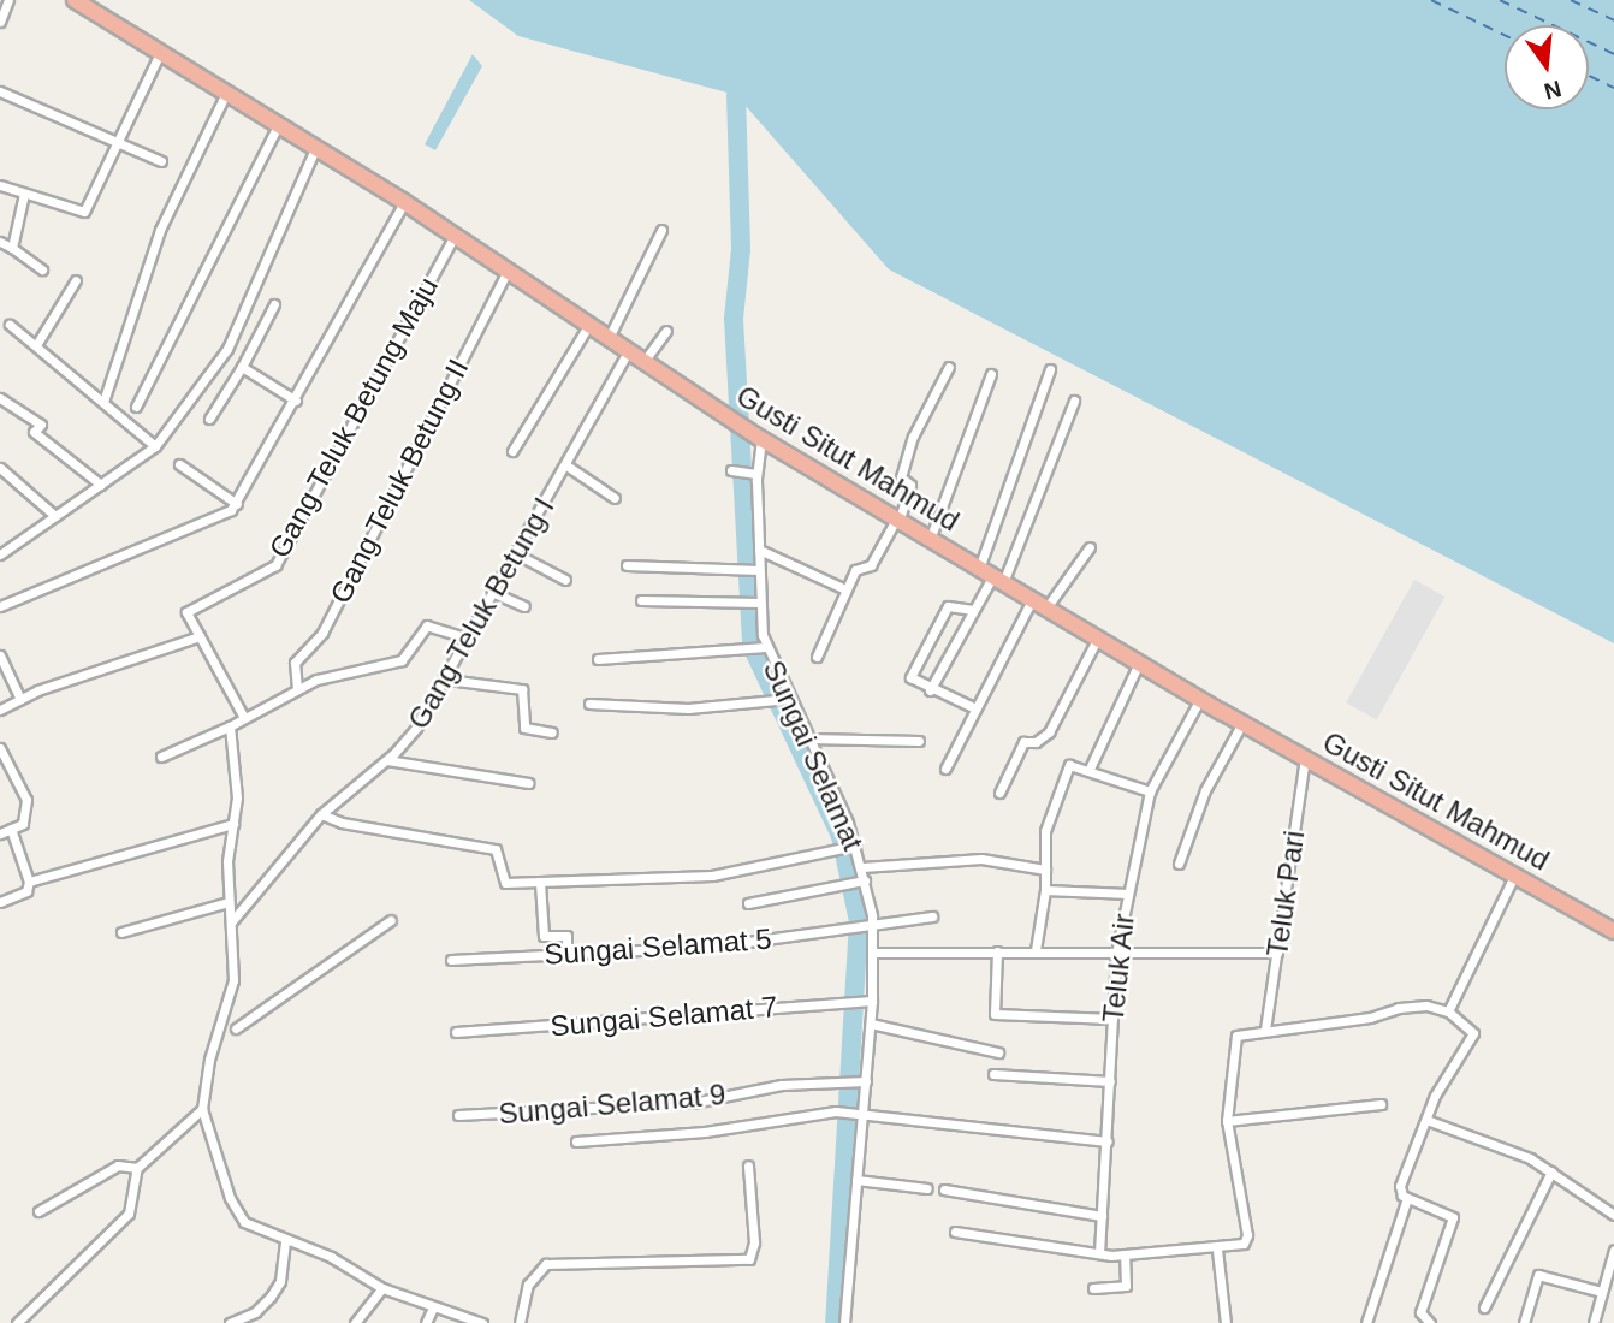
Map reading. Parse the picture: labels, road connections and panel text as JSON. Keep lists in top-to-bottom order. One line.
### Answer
{"streets":{"highway":["Gusti Situt Mahmud"],"street":["Gang Teluk Betung Maju","Gang Teluk Betung II","Gang Teluk Betung I","Sungai Selamat","Teluk Pari","Sungai Selamat 5","Teluk Air","Sungai Selamat 7","Sungai Selamat 9"]},"crossings":[["Gang Teluk Betung Maju","Gusti Situt Mahmud"],["Gusti Situt Mahmud","Gang Teluk Betung II"],["Gusti Situt Mahmud","Gang Teluk Betung I"],["Gusti Situt Mahmud","Sungai Selamat"],["Gusti Situt Mahmud","Teluk Pari"],["Gusti Situt Mahmud","Teluk Air"],["Sungai Selamat","Sungai Selamat 5"],["Sungai Selamat","Sungai Selamat 7"],["Sungai Selamat","Sungai Selamat 9"]],"north":"bottom"}
